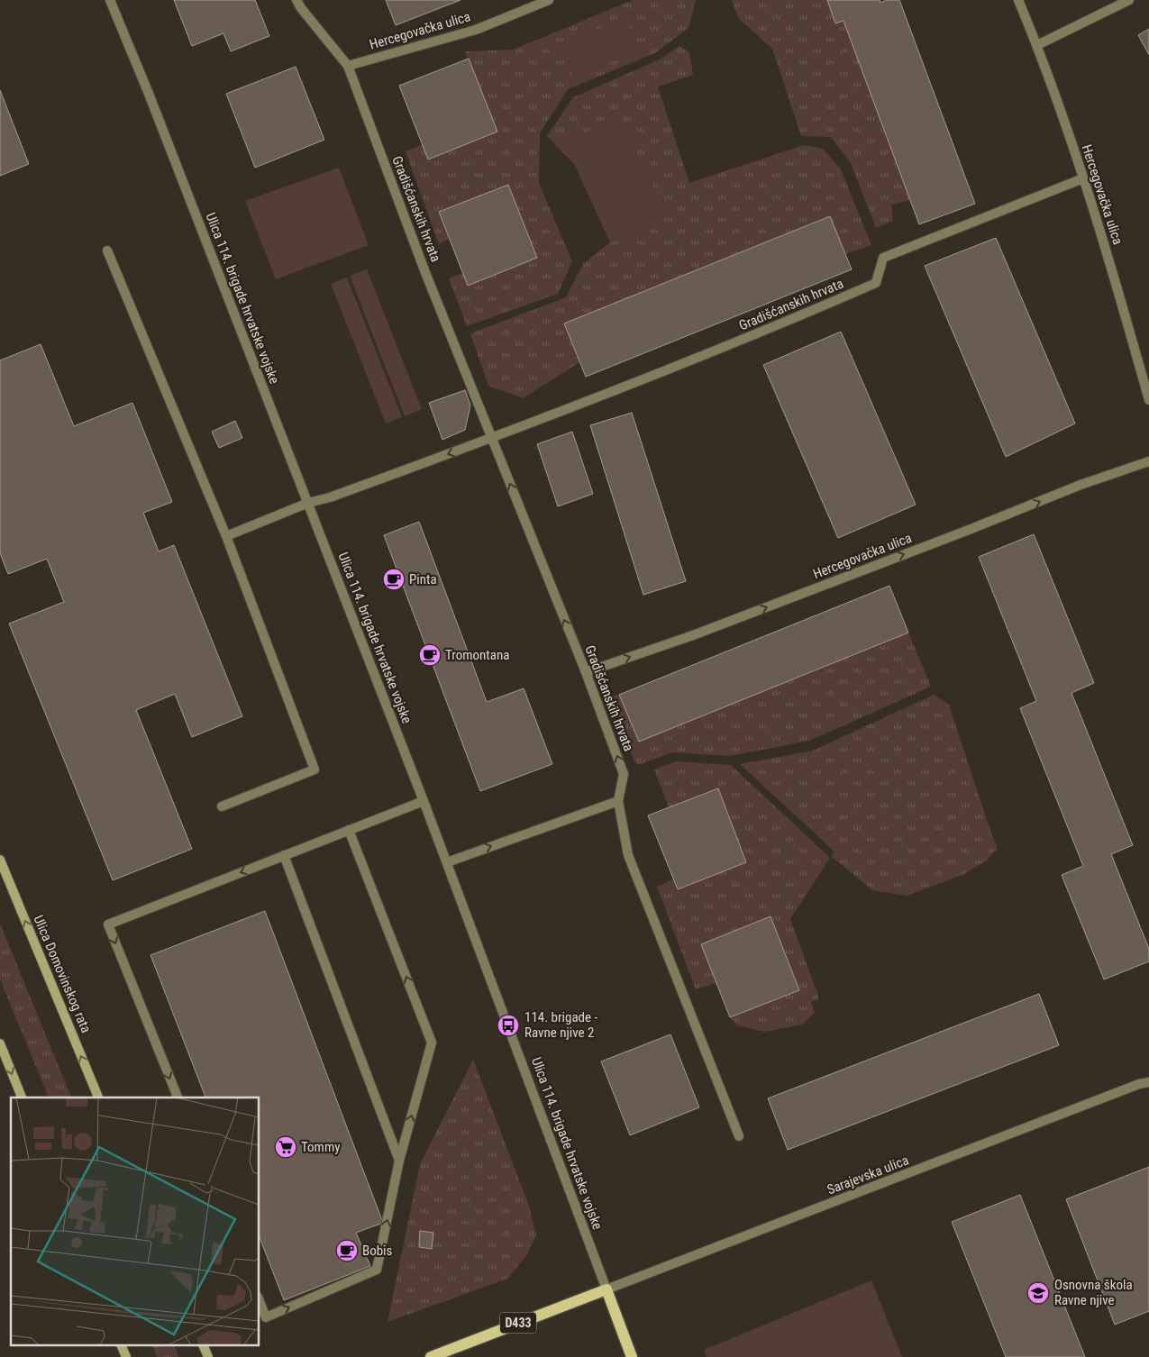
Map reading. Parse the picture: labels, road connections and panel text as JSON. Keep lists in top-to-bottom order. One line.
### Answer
{"streets":{"main road":["Ulica Domovinskog rata","D433"],"street":["Hercegovačka ulica","Gradišćanskih hrvata","Ulica 114. brigade hrvatske vojske","Sarajevska ulica"]},"crossings":[["Hercegovačka ulica","Gradišćanskih hrvata"],["Gradišćanskih hrvata","Ulica 114. brigade hrvatske vojske"],["Ulica 114. brigade hrvatske vojske","Sarajevska ulica"],["Ulica 114. brigade hrvatske vojske","D433"],["Sarajevska ulica","D433"]],"one_way":["Hercegovačka ulica","Ulica Domovinskog rata"],"places":{"cafe":["Pinta","Tromontana","Bobis"],"bus stop":["114. brigade - Ravne njive 2"],"supermarket":["Tommy"],"school or university":["Osnovna škola Ravne njive"]}}
